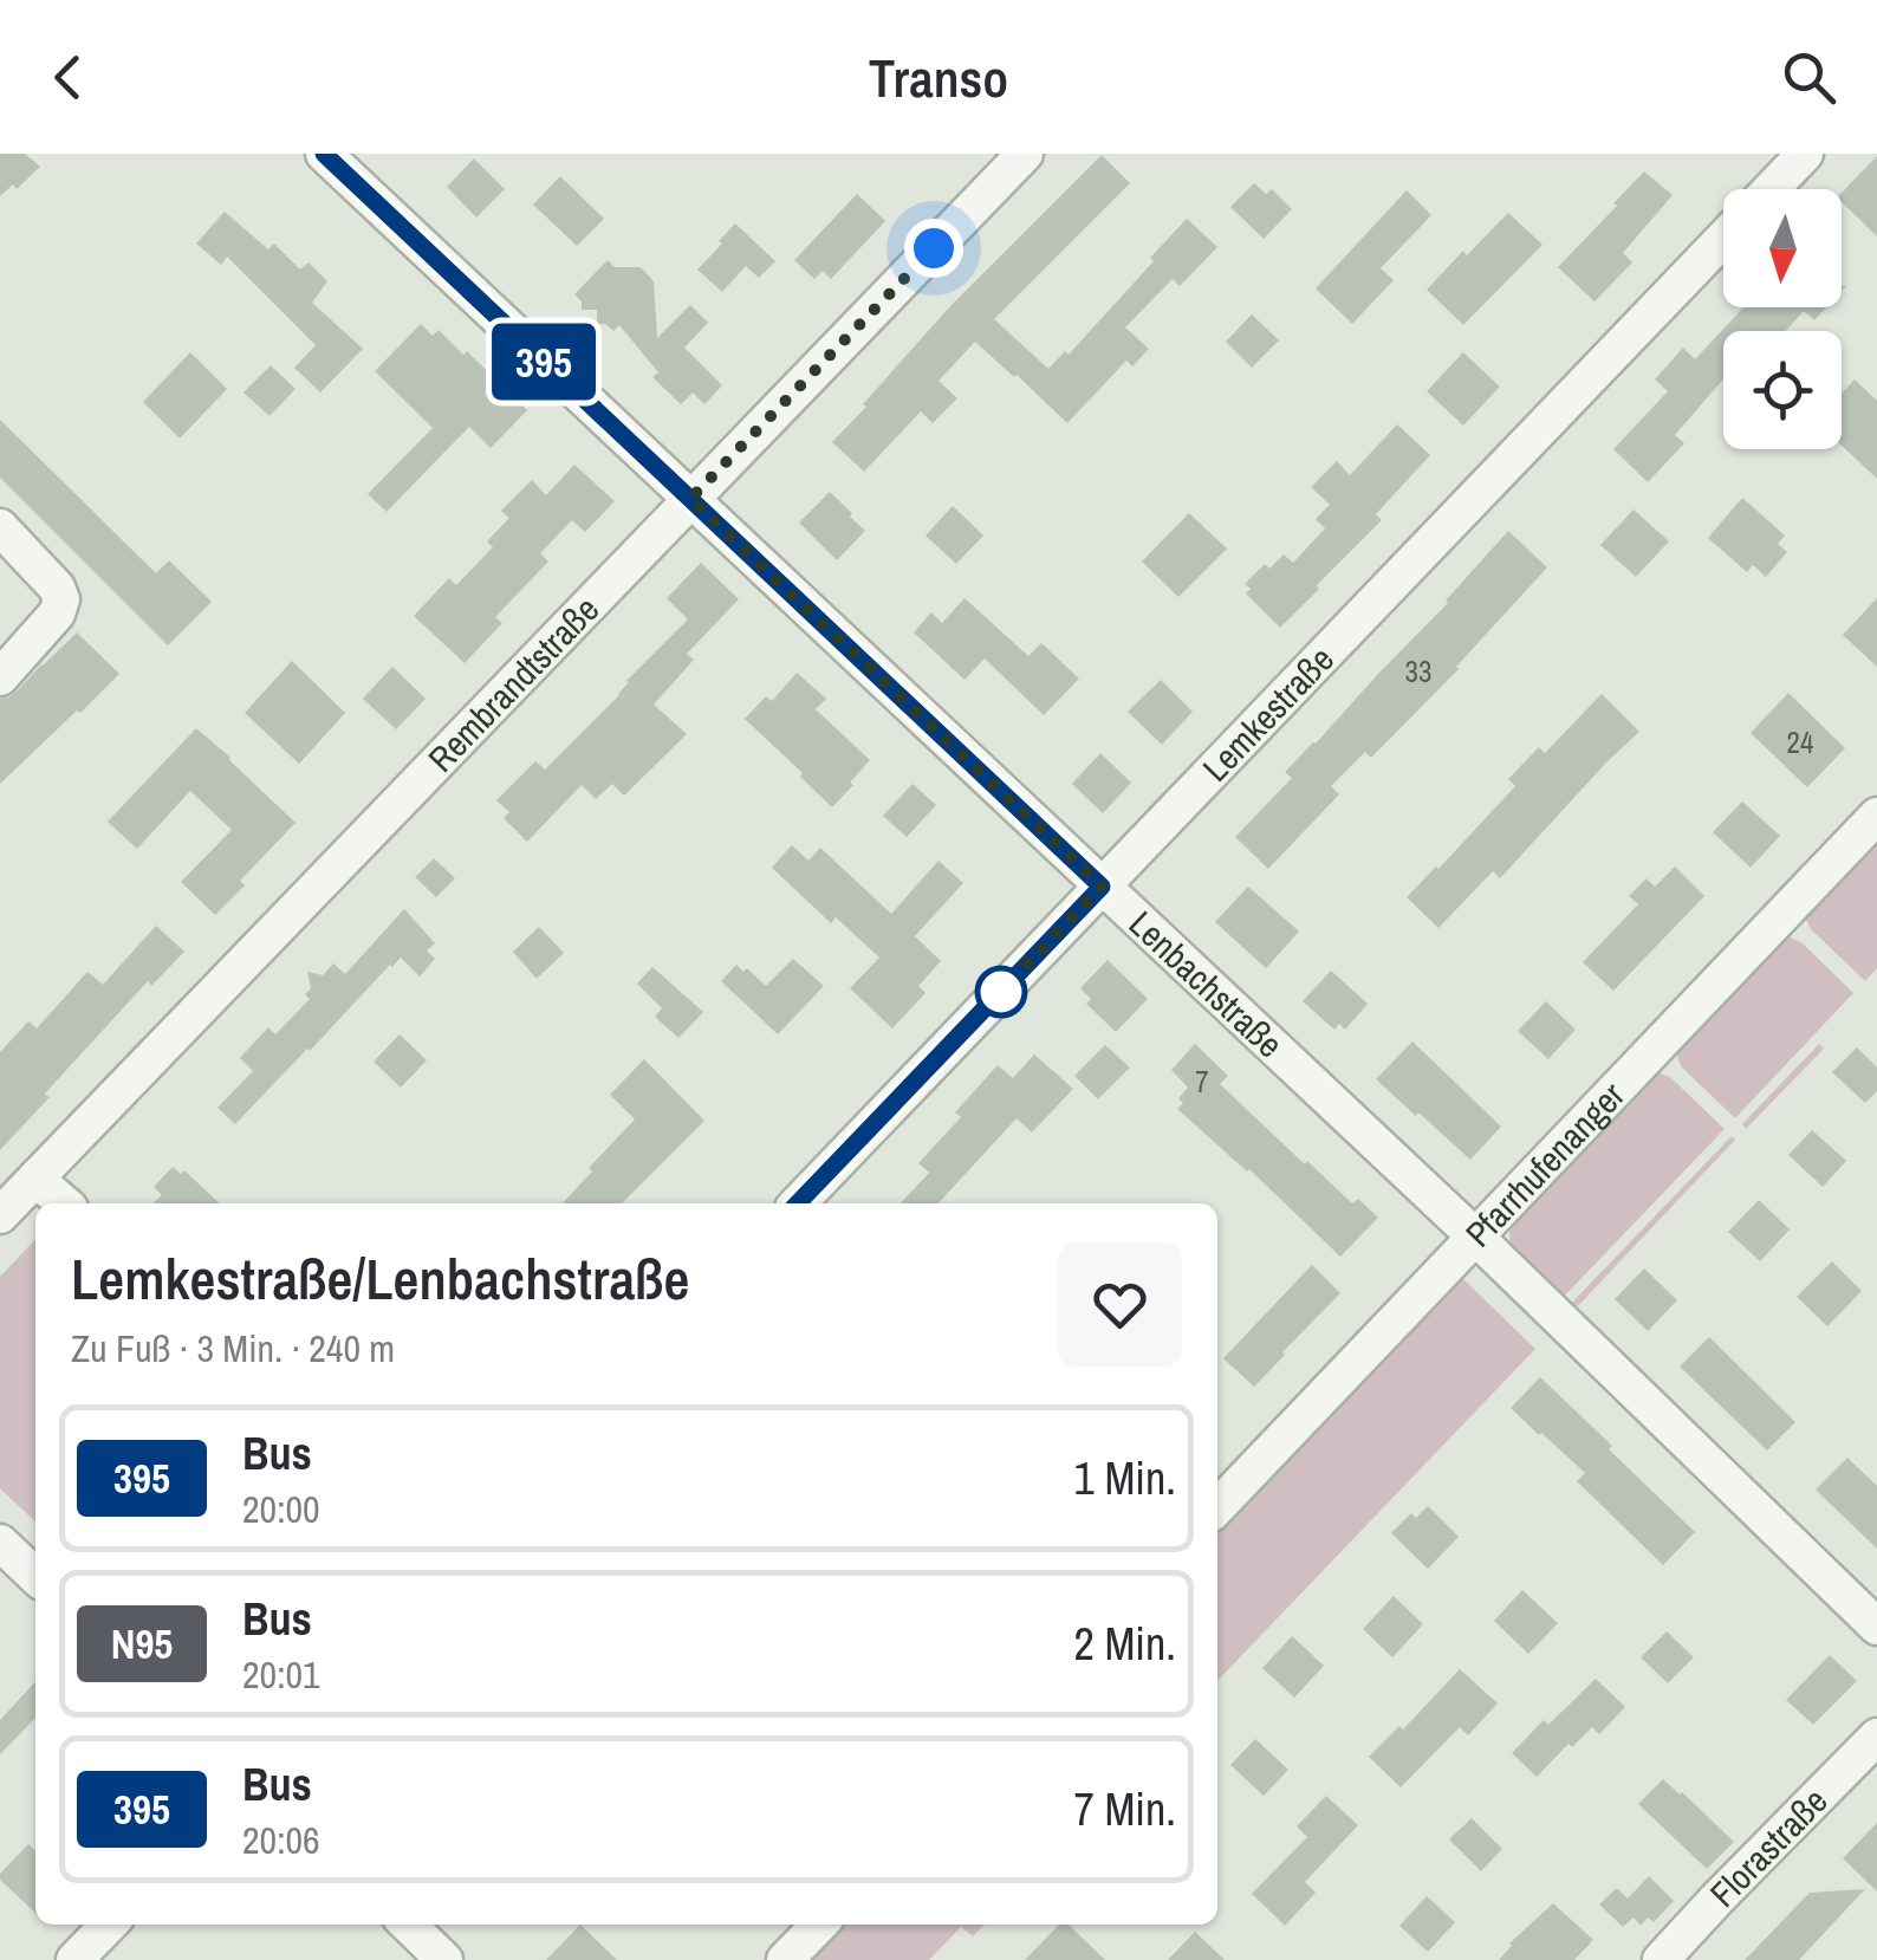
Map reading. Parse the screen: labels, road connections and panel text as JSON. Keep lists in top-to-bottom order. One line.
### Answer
{"streets":{"street":["Rembrandtstraße","Lemkestraße","Lenbachstraße","Pfarrhufenanger","Florastraße"]},"crossings":[["Rembrandtstraße","Lenbachstraße"],["Lemkestraße","Lenbachstraße"],["Lenbachstraße","Pfarrhufenanger"]],"lines":["bus line 395"],"house_numbers":["33","24","7"],"north":"bottom","page":{"header":"Transo","on_map":"395","heading":["Lemkestraße/Lenbachstraße","Zu Fuß · 3 Min. · 240 m"],"list":[{"mark":"395","name":"Bus","note":"20:00","value":"1 Min."},{"mark":"N95","name":"Bus","note":"20:01","value":"2 Min."},{"mark":"395","name":"Bus","note":"20:06","value":"7 Min."}]}}
